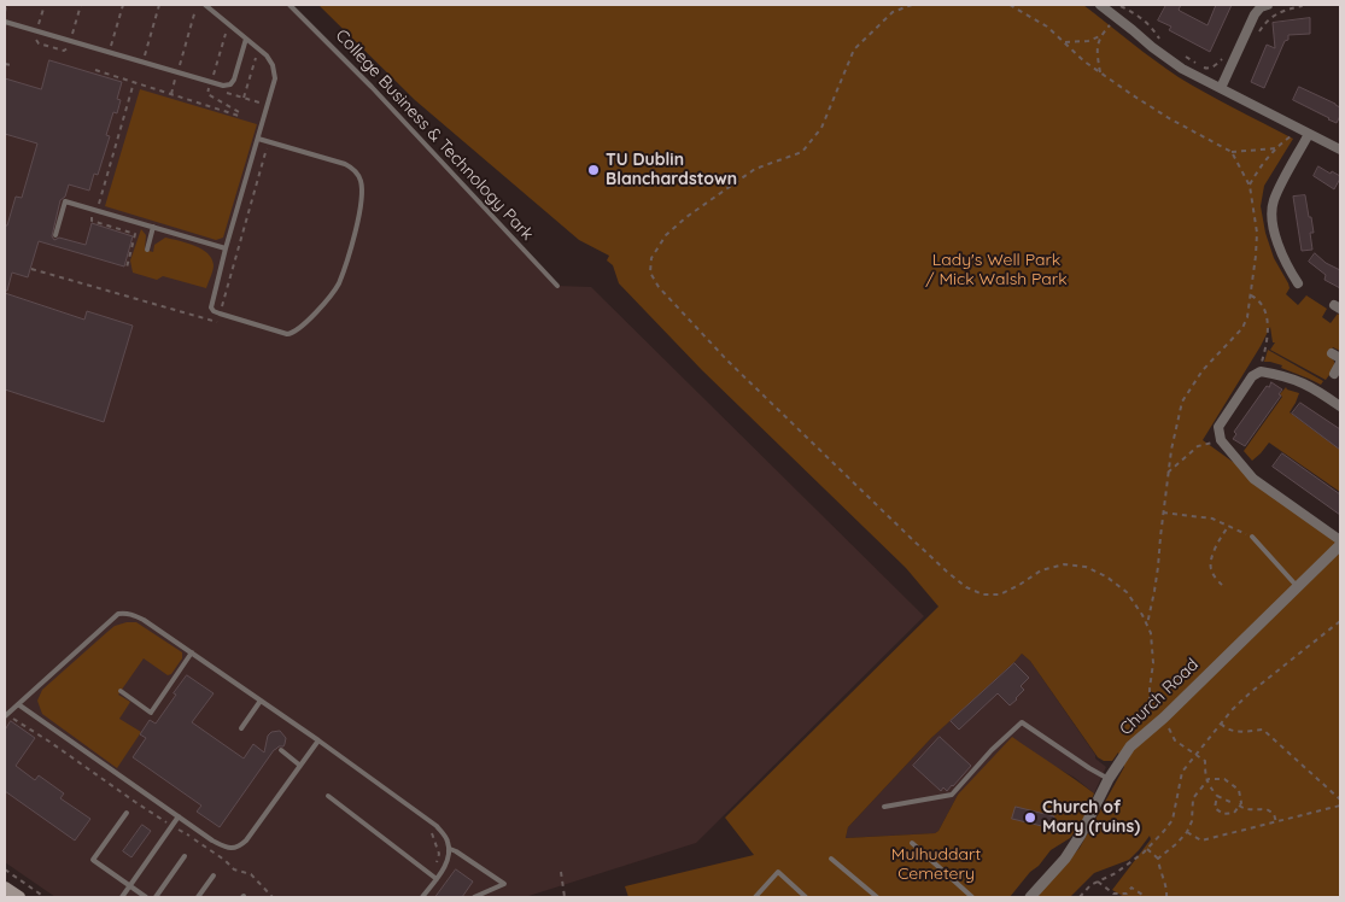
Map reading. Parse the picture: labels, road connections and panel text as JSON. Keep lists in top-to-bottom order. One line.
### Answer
{"streets":{"street":["Church Road"],"lane":["College Business & Technology Park"]},"parks":["Lady's Well Park / Mick Walsh Park","Mulhuddart Cemetery"],"places":["TU Dublin Blanchardstown","Church of Mary (ruins)"]}
